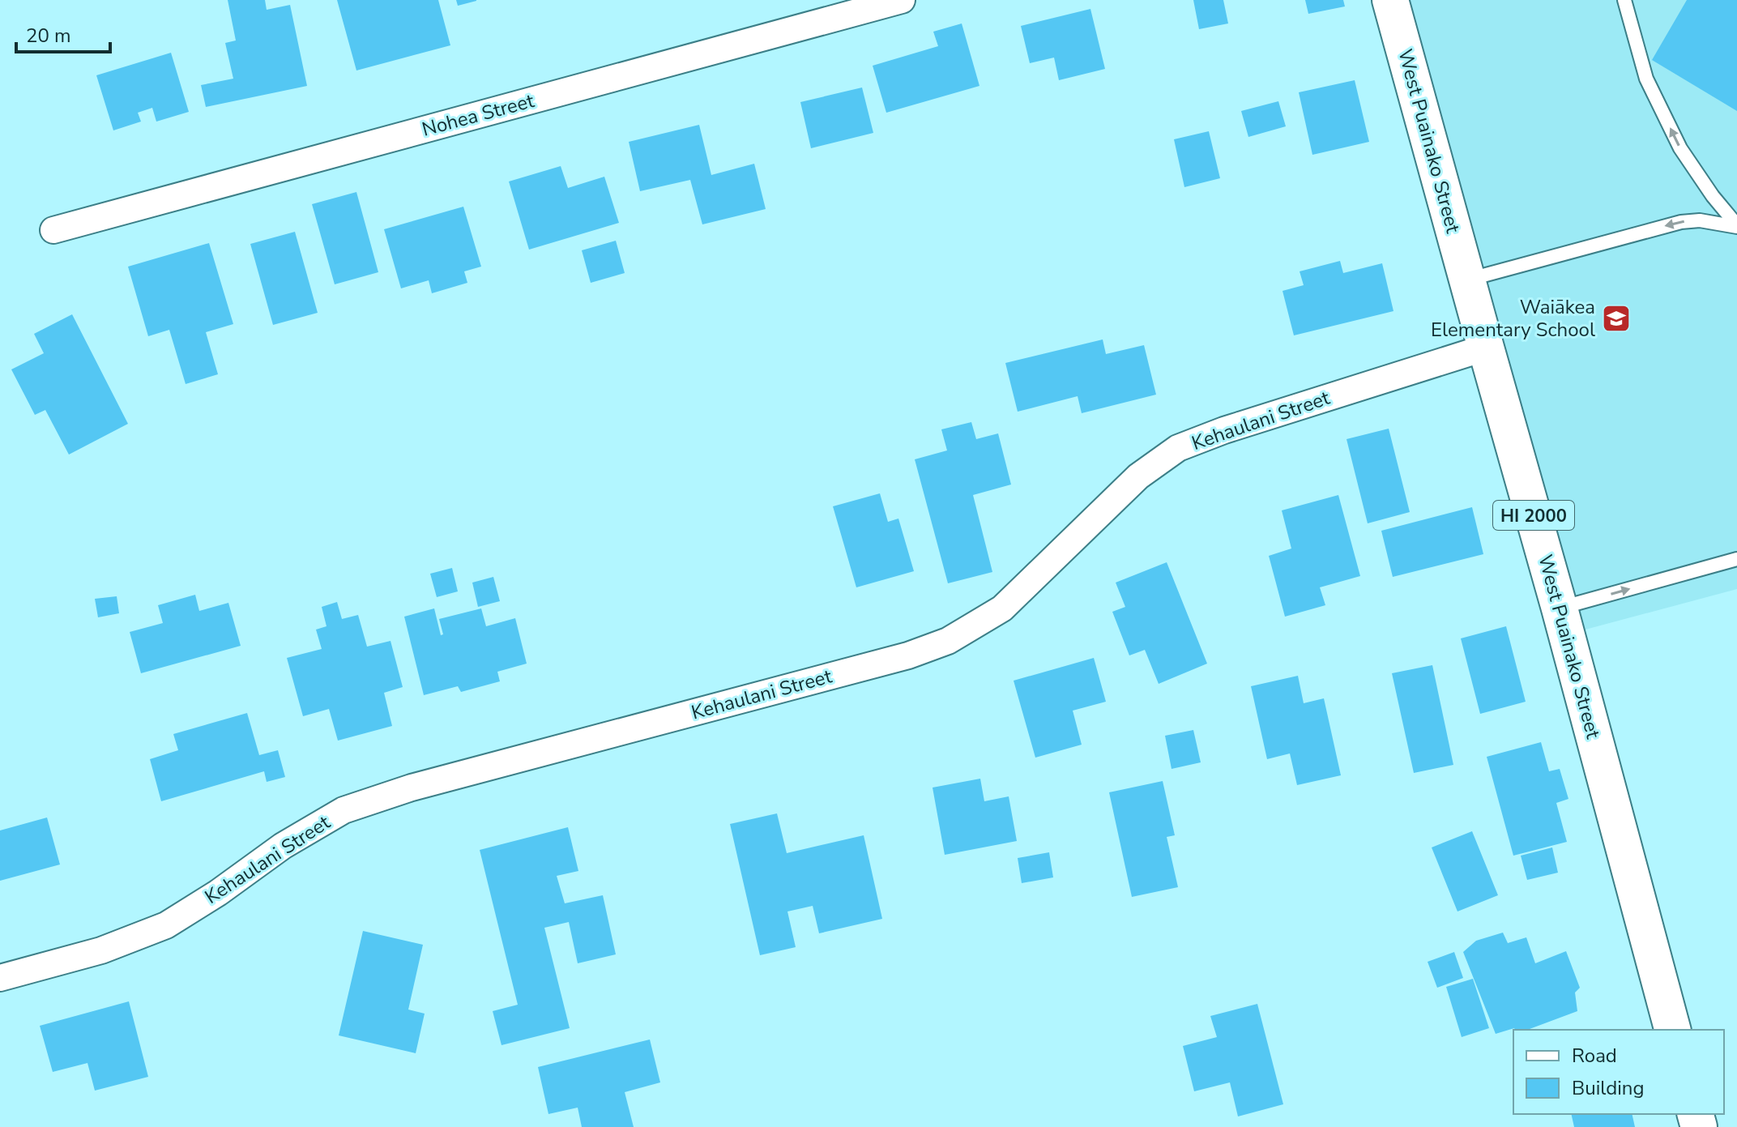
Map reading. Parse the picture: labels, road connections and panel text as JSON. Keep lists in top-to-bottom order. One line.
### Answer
{"streets":{"highway":["West Puainako Street","HI 2000"],"street":["Nohea Street","Kehaulani Street"]},"crossings":[["West Puainako Street","Kehaulani Street"]],"places":{"school or university":["Waiākea Elementary School"]},"legend":["Road","Building"],"scale_bar":"20 m"}
